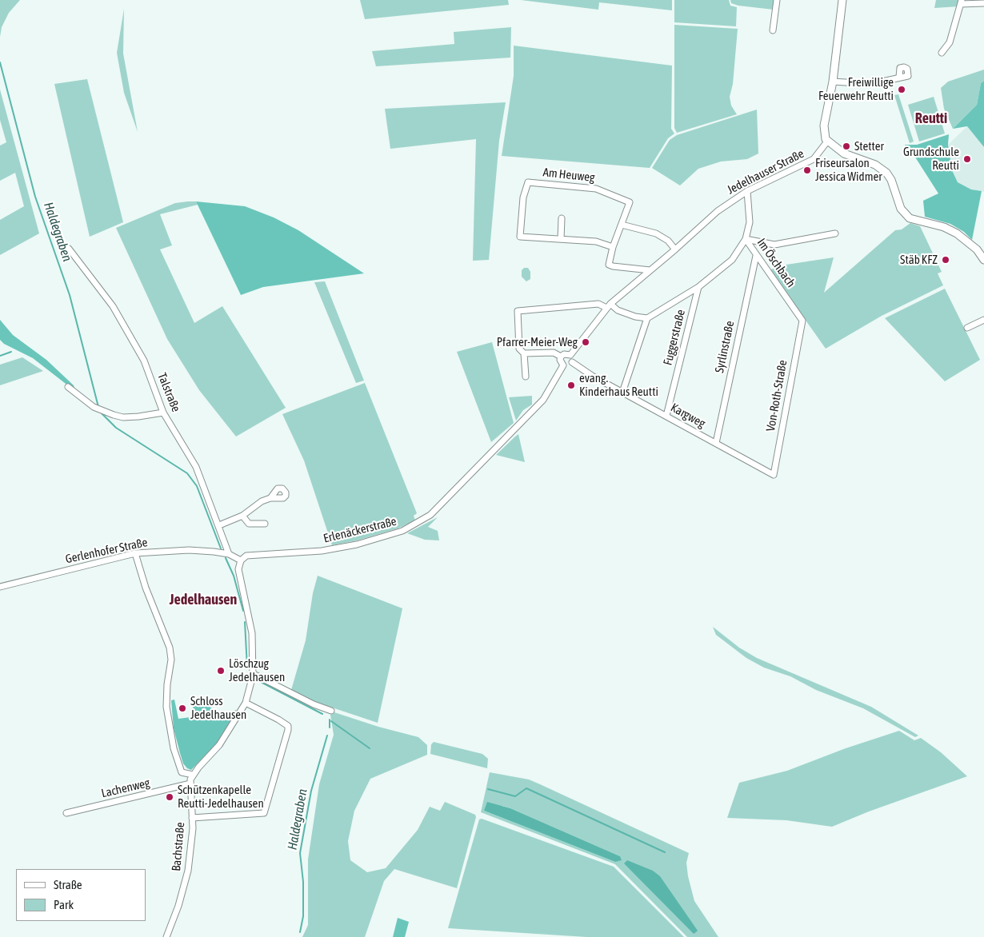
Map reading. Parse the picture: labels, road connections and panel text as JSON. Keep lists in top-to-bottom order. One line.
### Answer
{"streets":{"street":["Jedelhauser Straße","Am Heuweg","Im Öschbach","Fuggerstraße","Syrlinstraße","Talstraße","Von-Roth-Straße","Kargweg","Erlenäckerstraße","Gerlenhofer Straße","Lachenweg","Bachstraße"]},"crossings":[["Jedelhauser Straße","Am Heuweg"],["Jedelhauser Straße","Im Öschbach"],["Jedelhauser Straße","Kargweg"],["Jedelhauser Straße","Erlenäckerstraße"],["Im Öschbach","Syrlinstraße"],["Im Öschbach","Von-Roth-Straße"],["Fuggerstraße","Kargweg"],["Syrlinstraße","Kargweg"],["Talstraße","Gerlenhofer Straße"],["Von-Roth-Straße","Kargweg"],["Kargweg","Erlenäckerstraße"],["Erlenäckerstraße","Gerlenhofer Straße"],["Erlenäckerstraße","Bachstraße"],["Gerlenhofer Straße","Bachstraße"],["Lachenweg","Bachstraße"]],"districts":["Reutti","Jedelhausen"],"water":["Haldegraben"],"places":["Freiwillige Feuerwehr Reutti","Stetter","Grundschule Reutti","Friseursalon Jessica Widmer","Stäb KFZ","Pfarrer-Meier-Weg","evang. Kinderhaus Reutti","Löschzug Jedelhausen","Schloss Jedelhausen","Schützenkapelle Reutti-Jedelhausen"],"legend":["Straße","Park"]}
